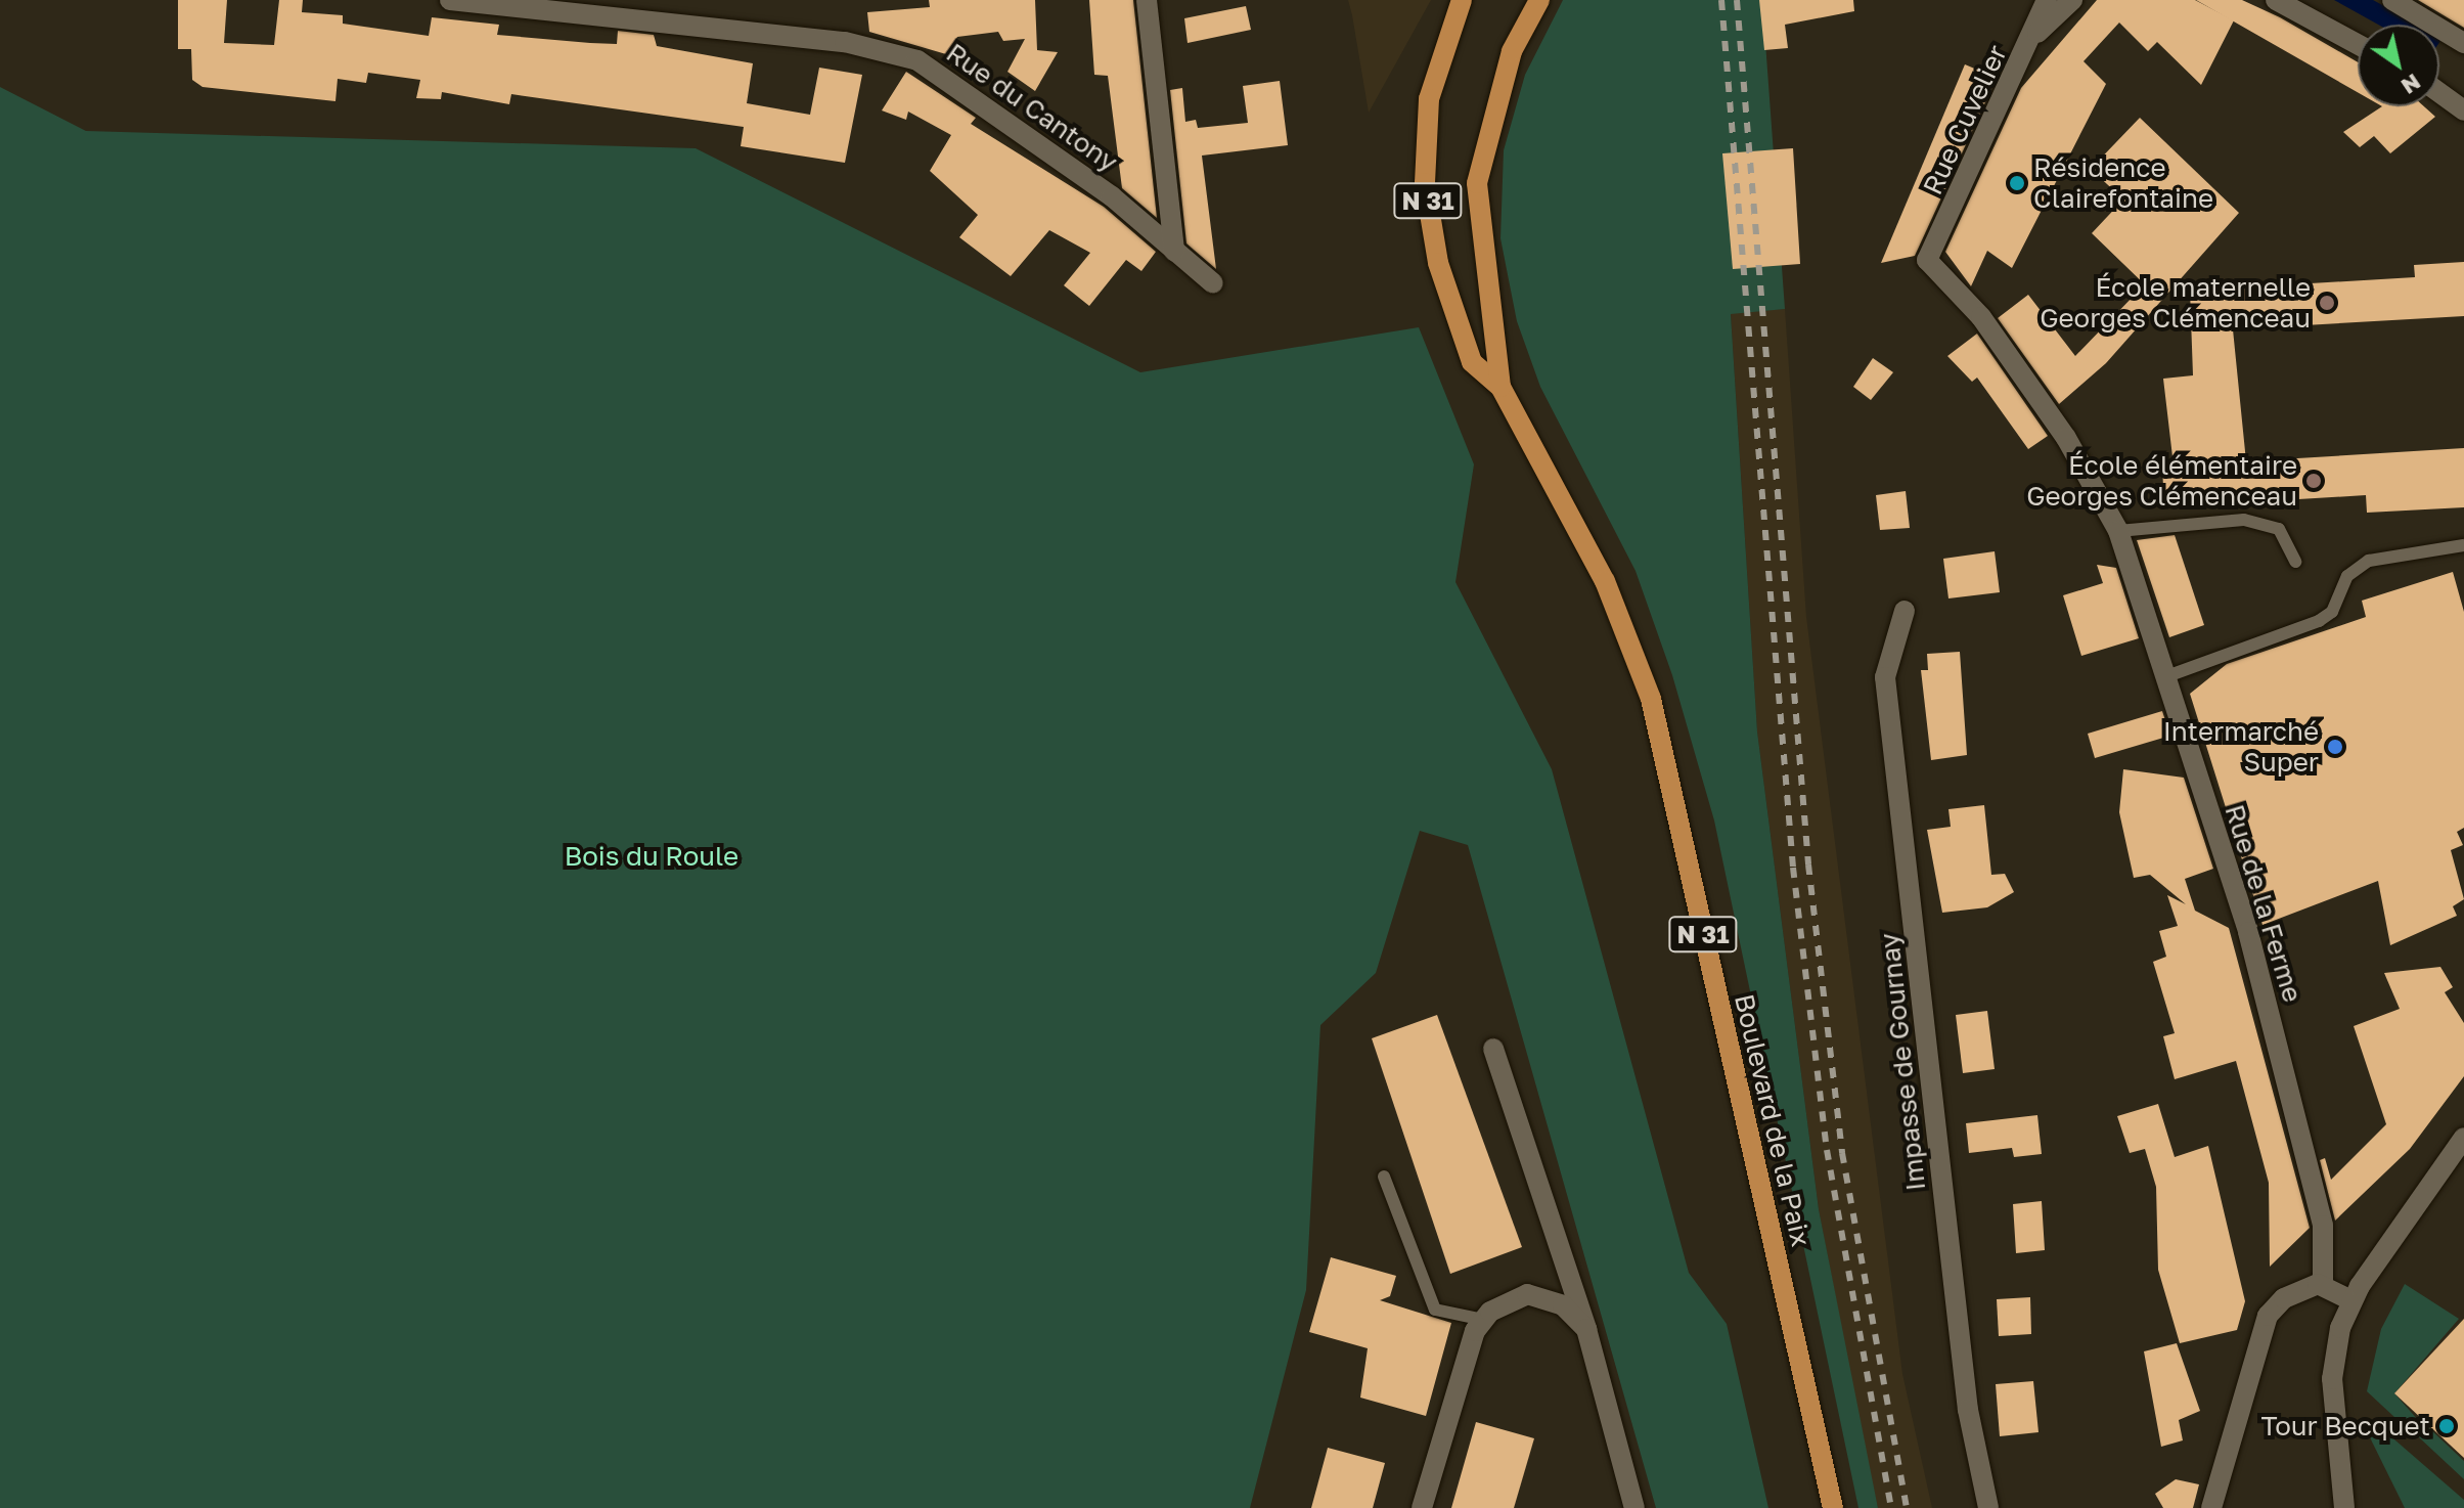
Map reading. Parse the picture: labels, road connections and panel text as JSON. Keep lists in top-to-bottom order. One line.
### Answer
{"streets":{"main road":["N 31","Boulevard de la Paix"],"street":["Rue du Cantony","Rue Cuvelier","Rue de la Ferme","Impasse de Gournay"]},"crossings":[["Rue Cuvelier","Rue de la Ferme"]],"parks":["Bois du Roule"],"places":["Résidence Clairefontaine","École maternelle Georges Clémenceau","École élémentaire Georges Clémenceau","Intermarché Super","Tour Becquet"],"north":"bottom right"}
